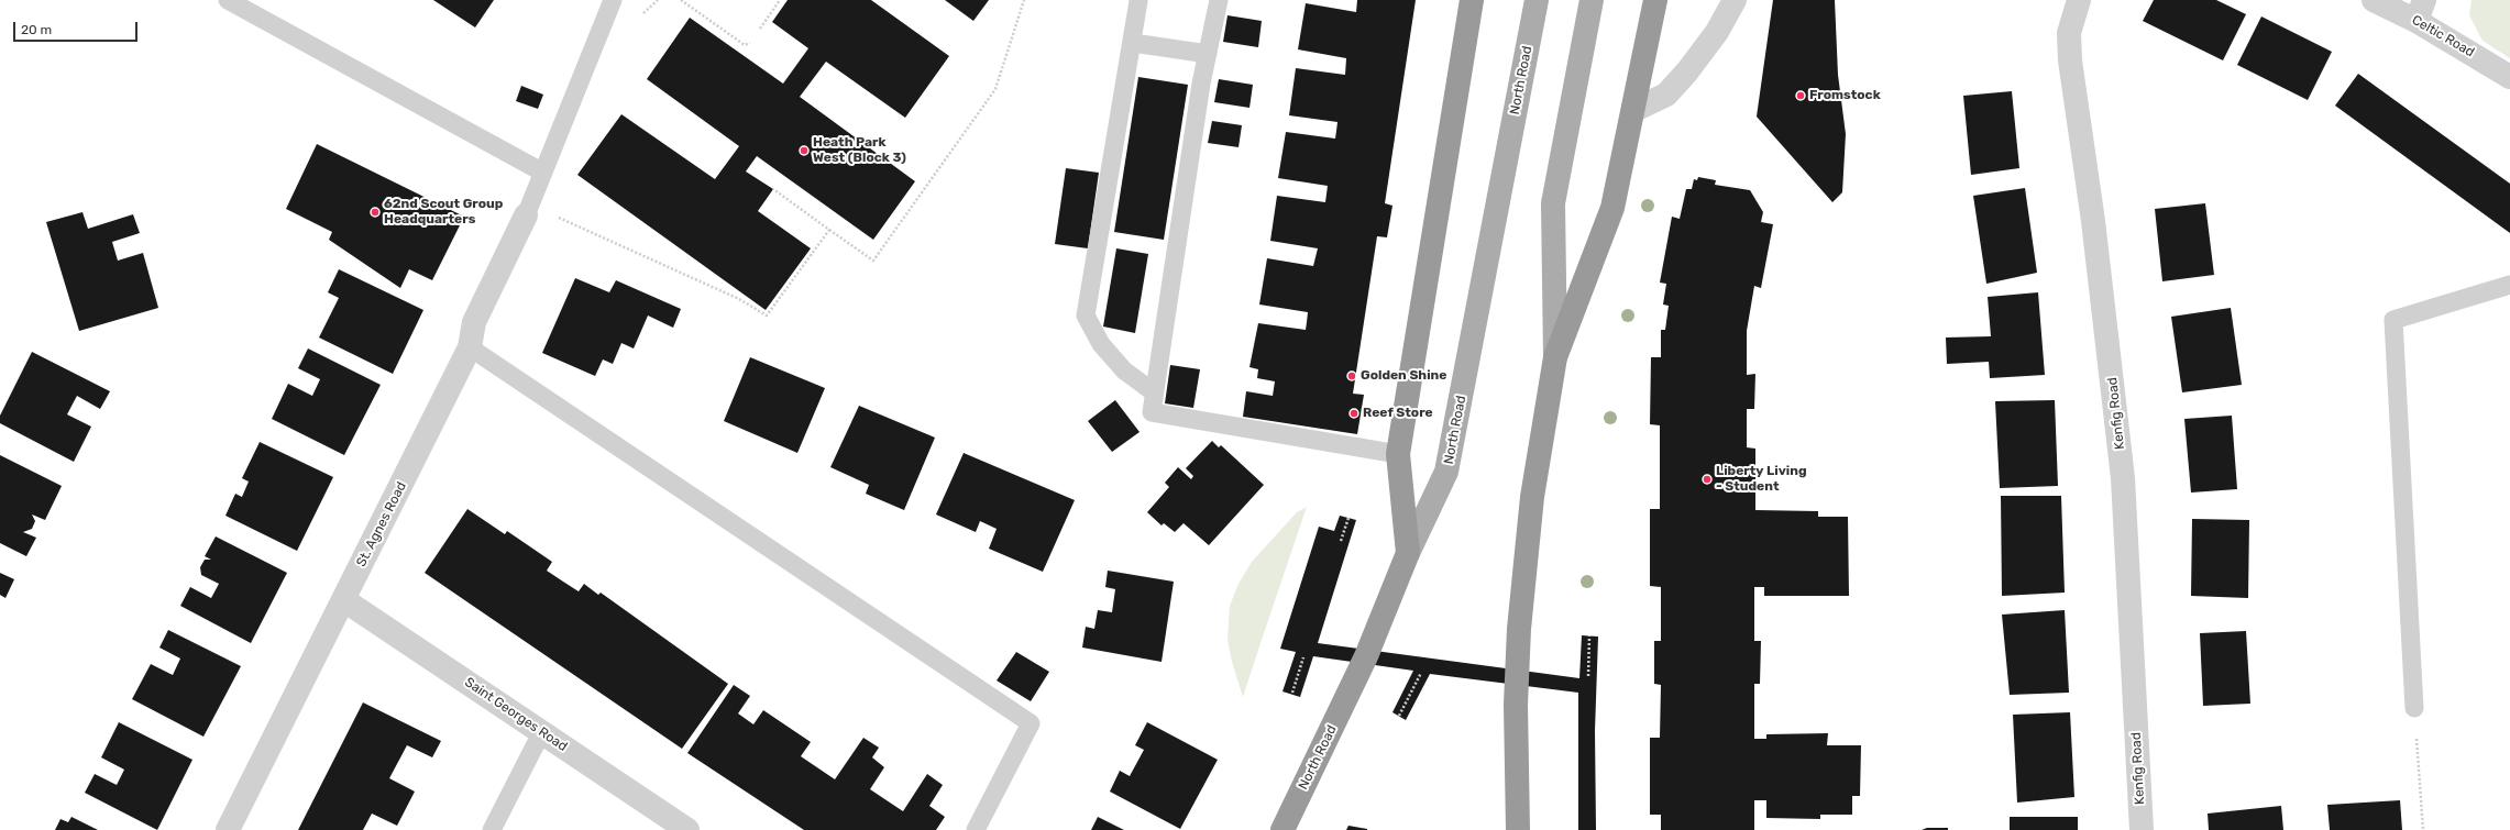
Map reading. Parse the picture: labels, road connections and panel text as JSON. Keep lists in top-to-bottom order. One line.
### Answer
{"streets":{"highway":["North Road"],"street":["Celtic Road","Kenfig Road","St. Agnes Road","Saint Georges Road"]},"crossings":[["St. Agnes Road","Saint Georges Road"]],"places":["Fromstock","Heath Park West (Block 3)","62nd Scout Group Headquarters","Golden Shine","Reef Store","Liberty Living - Student"],"scale_bar":"20 m"}
